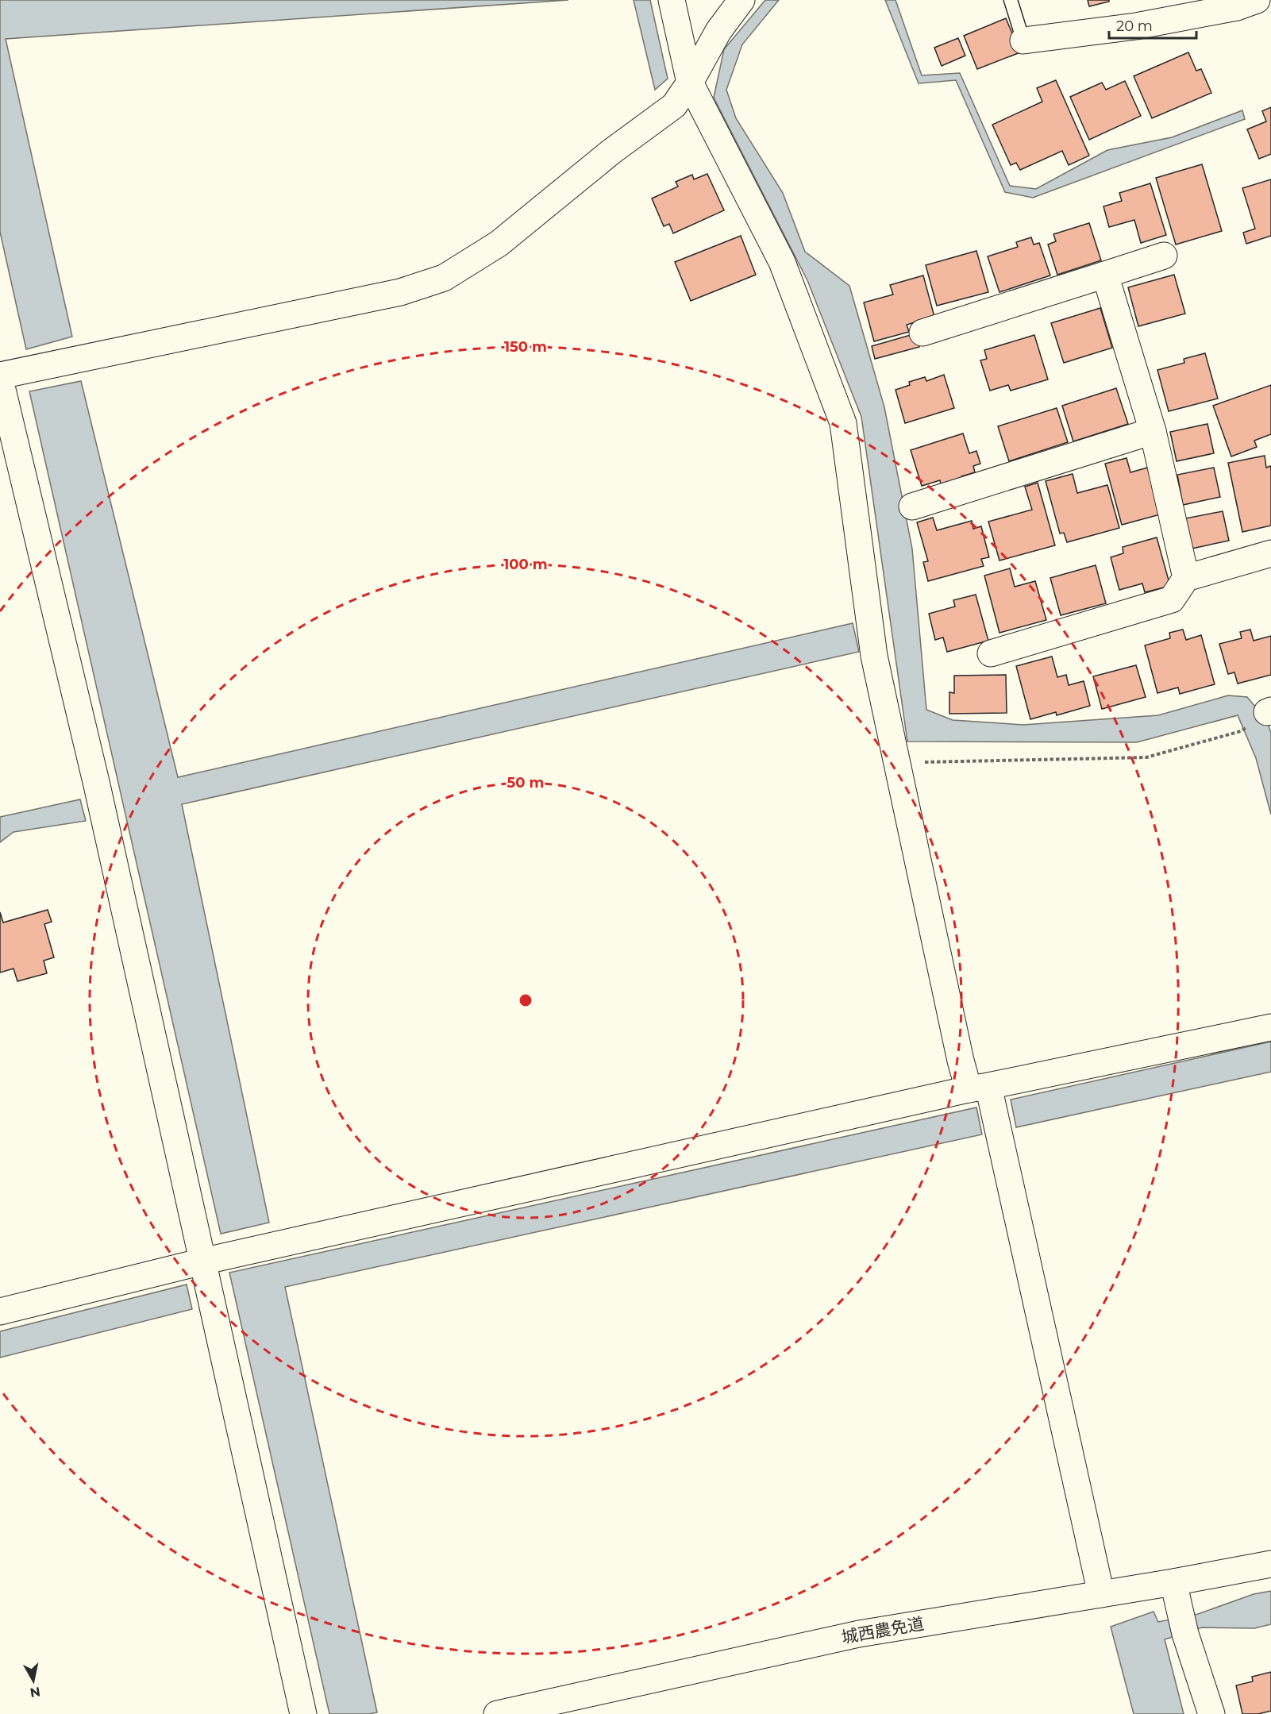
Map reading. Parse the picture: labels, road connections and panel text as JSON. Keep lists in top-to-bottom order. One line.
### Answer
{"streets":{"street":["城西農免道"]},"scale_bar":"20 m","north":"bottom","rings":["150 m","100 m","50 m"]}
